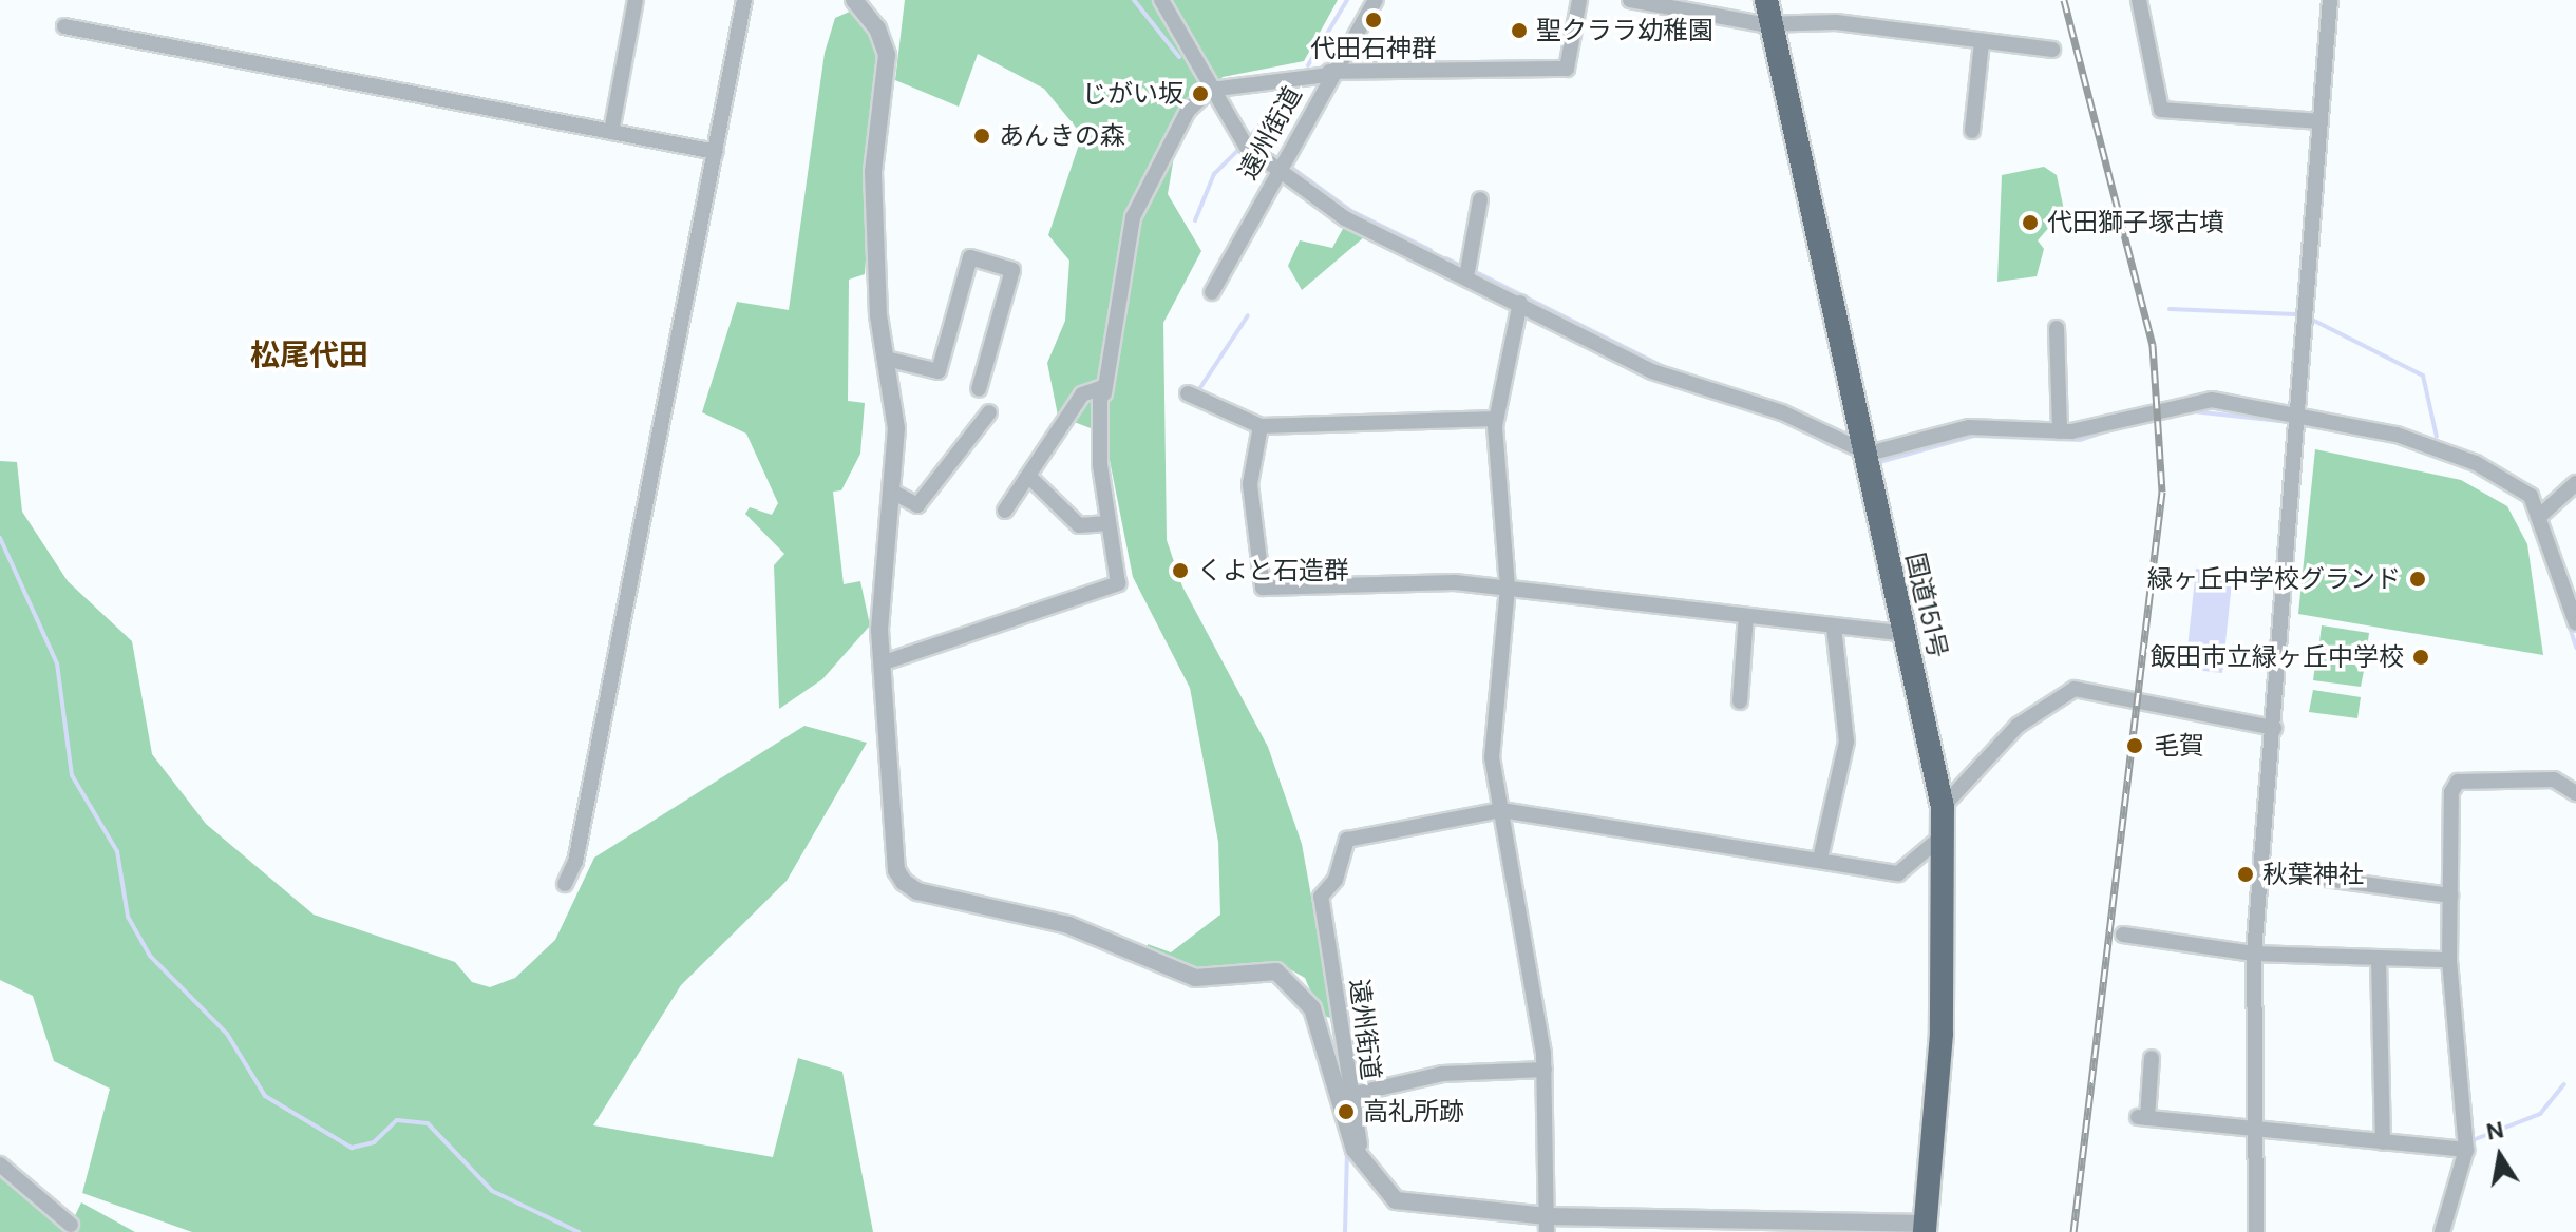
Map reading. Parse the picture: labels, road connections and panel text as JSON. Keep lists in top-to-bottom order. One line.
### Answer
{"streets":{"highway":["国道151号"],"street":["遠州街道"]},"districts":["松尾代田"],"places":["代田石神群","聖クララ幼稚園","じがい坂","あんきの森","代田獅子塚古墳","くよと石造群","緑ヶ丘中学校グランド","飯田市立緑ヶ丘中学校","毛賀","秋葉神社","高礼所跡"],"north":"top"}
